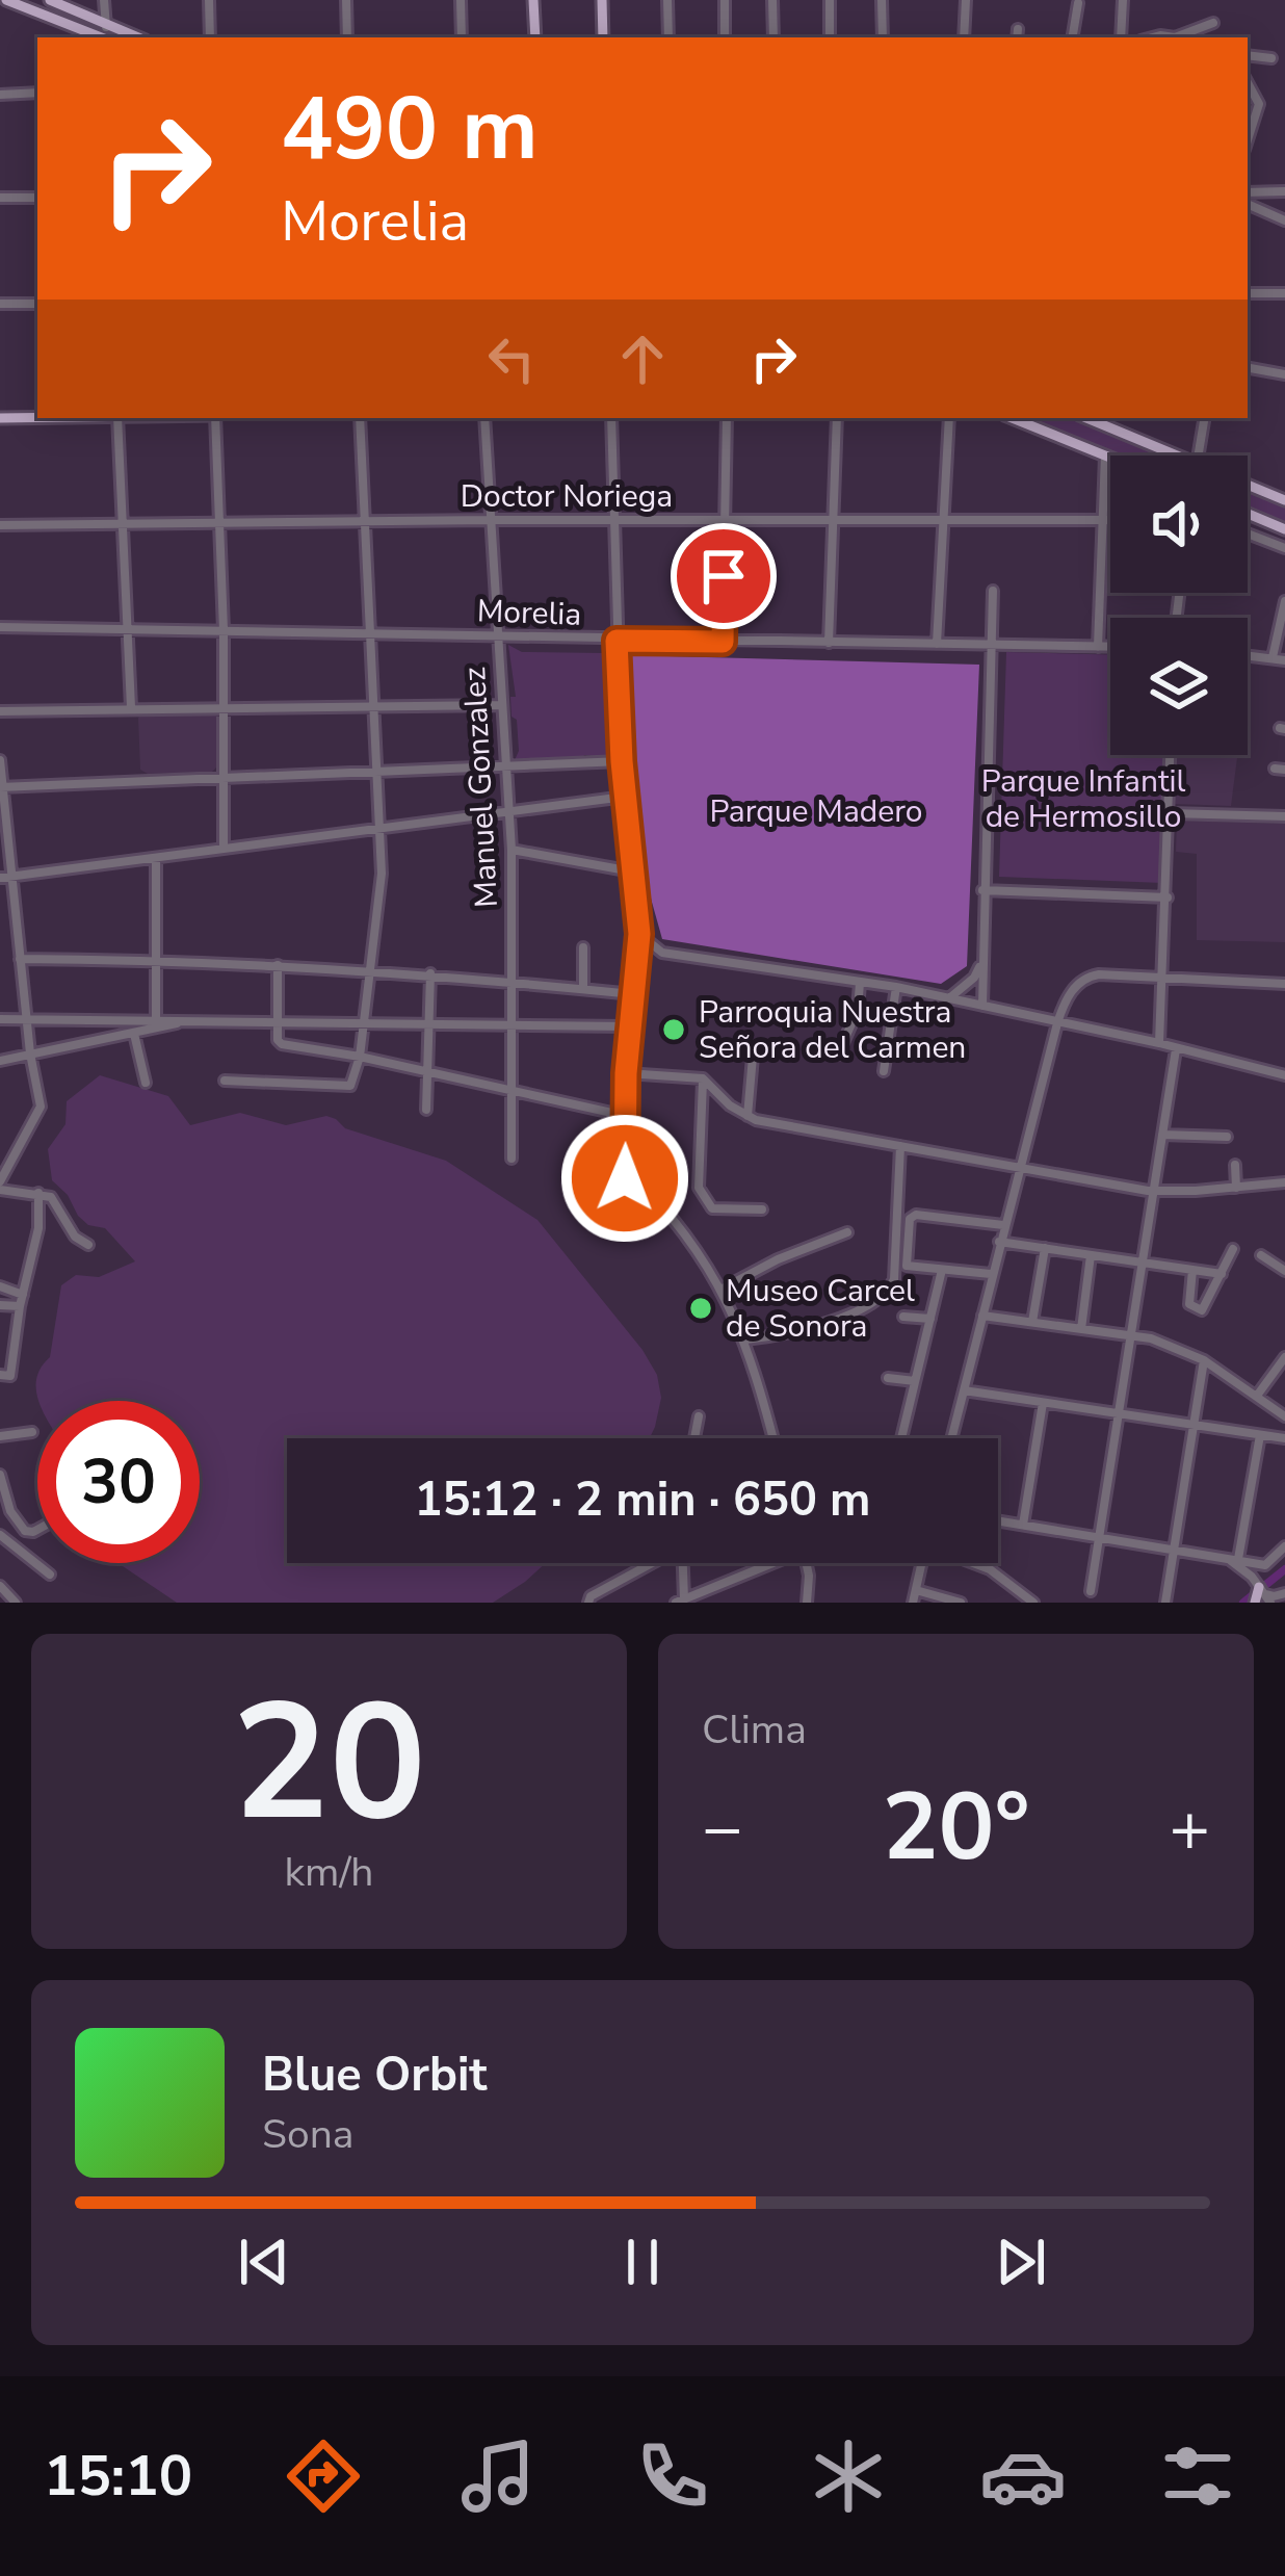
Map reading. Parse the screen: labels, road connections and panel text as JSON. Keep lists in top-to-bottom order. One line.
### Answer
{"streets":{"street":["Doctor Noriega","Morelia","Manuel Gonzalez"]},"crossings":[["Doctor Noriega","Manuel Gonzalez"],["Morelia","Manuel Gonzalez"]],"parks":["Parque Infantil de Hermosillo","Parque Madero"],"places":["Parroquia Nuestra Señora del Carmen","Museo Carcel de Sonora"],"page":{"turn":["490 m","Morelia"],"limit":"30","trip":"15:12 · 2 min · 650 m","tile":[["20","km/h"],"Clima"],"heat":["−","20°","+"],"song":["Blue Orbit","Sona"],"tabs":"15:10"}}
